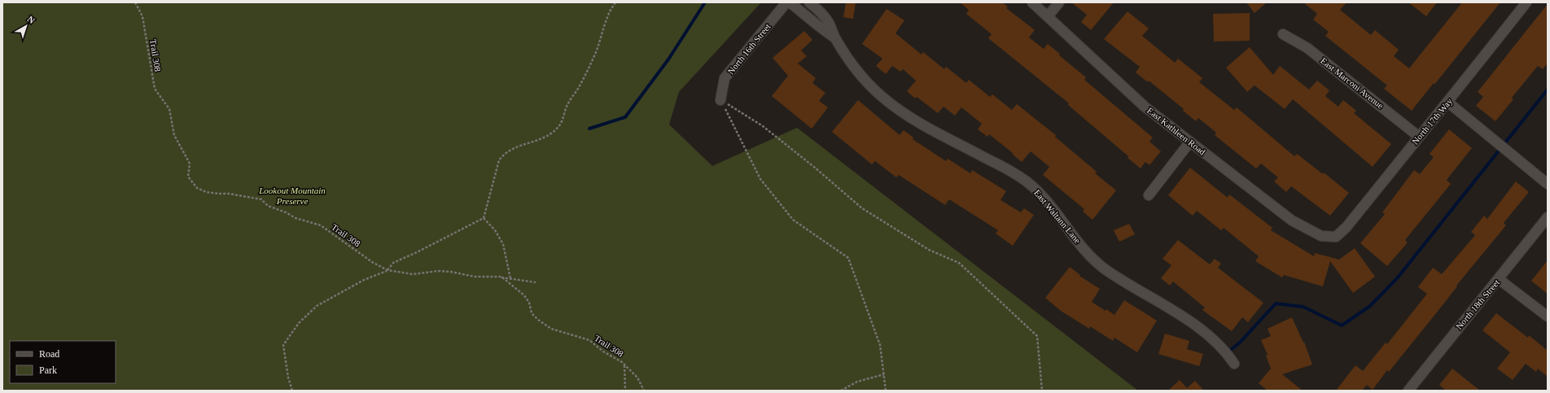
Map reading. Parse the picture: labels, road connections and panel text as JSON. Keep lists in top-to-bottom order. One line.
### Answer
{"streets":{"street":["North 16th Street","East Marconi Avenue","North 17th Way","East Kathleen Road","East Waltann Lane","North 18th Street"],"path":["Trail 308"]},"crossings":[["East Marconi Avenue","North 17th Way"],["North 17th Way","East Kathleen Road"]],"parks":["Lookout Mountain Preserve"],"legend":["Road","Park"],"north":"top right"}
